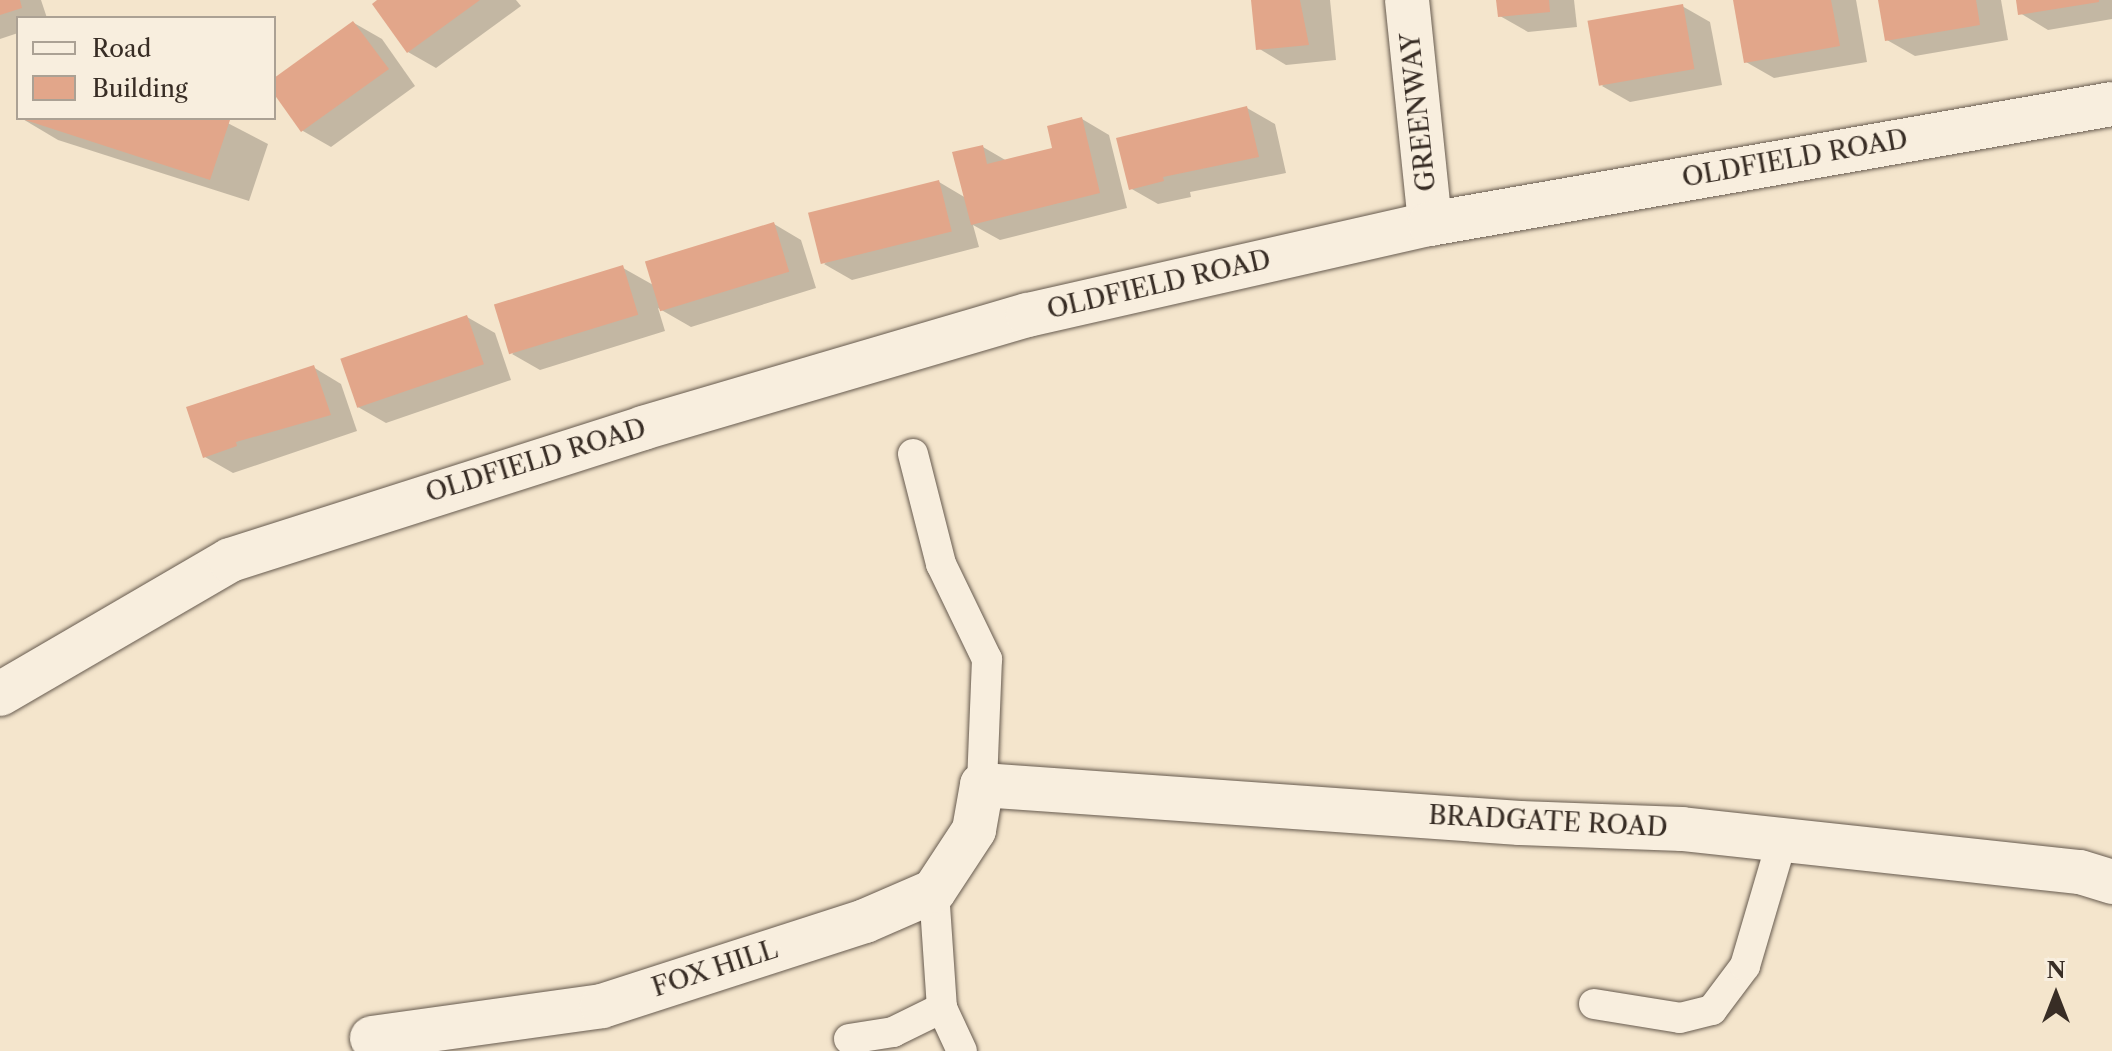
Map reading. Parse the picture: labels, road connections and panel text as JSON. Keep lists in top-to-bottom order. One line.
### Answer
{"streets":{"street":["GREENWAY","OLDFIELD ROAD","BRADGATE ROAD","FOX HILL"]},"crossings":[["GREENWAY","OLDFIELD ROAD"]],"legend":["Road","Building"],"north":"top"}
